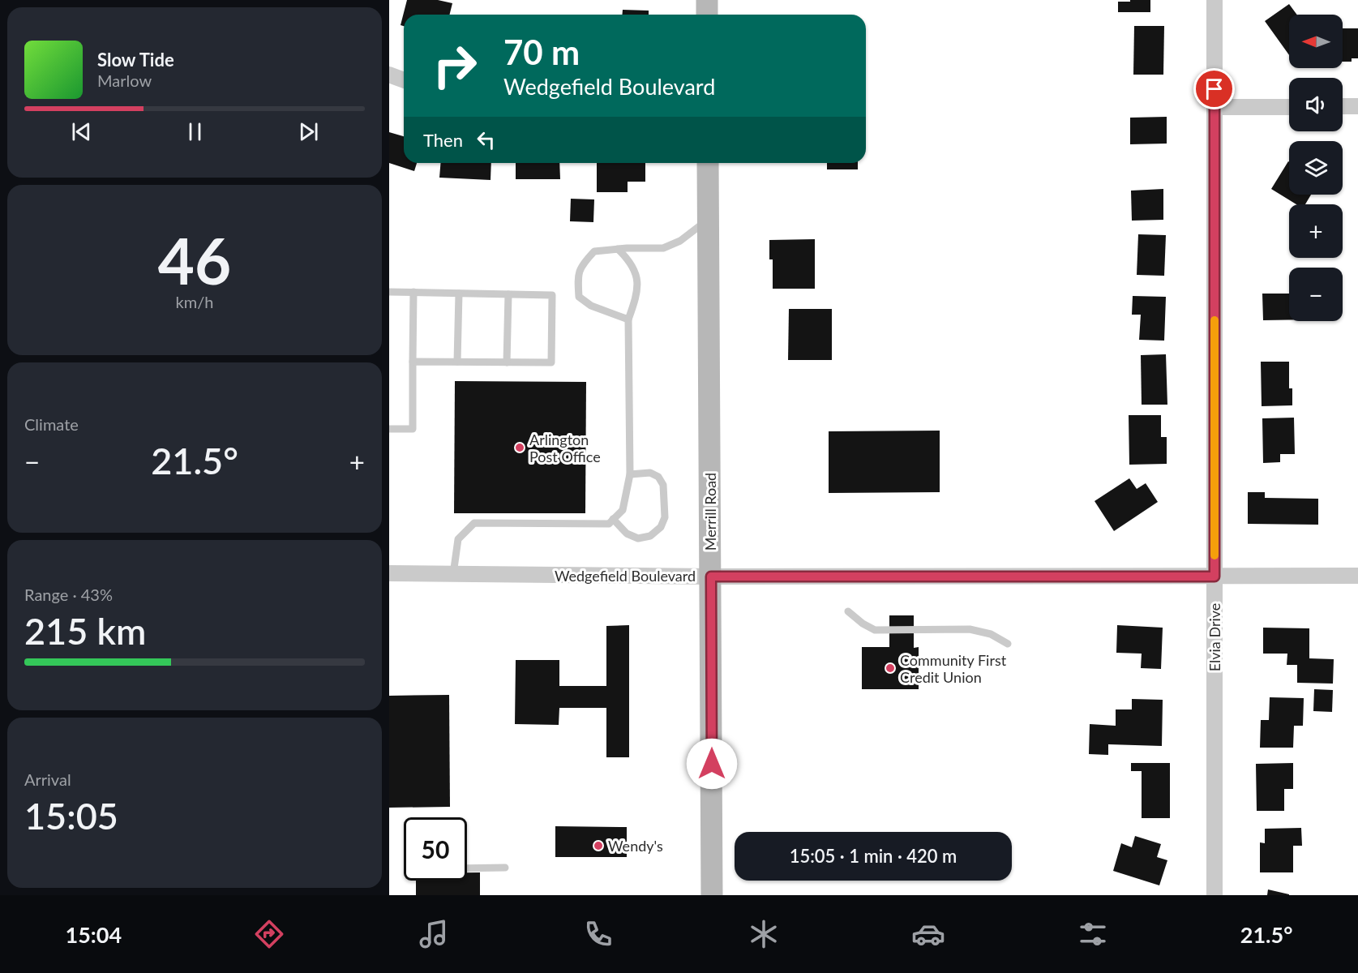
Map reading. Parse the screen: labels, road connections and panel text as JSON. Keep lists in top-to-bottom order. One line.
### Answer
{"streets":{"main road":["Merrill Road"],"street":["Wedgefield Boulevard","Elvia Drive"]},"crossings":[["Merrill Road","Wedgefield Boulevard"],["Wedgefield Boulevard","Elvia Drive"]],"places":["Arlington Post Office","Community First Credit Union","Wendy's"],"north":"left","page":{"map_buttons":["+","−"],"turn":["70 m","Wedgefield Boulevard"],"song":["Slow Tide","Marlow"],"then":"Then","tile":[["46","km/h"],"Climate",["Range · 43%","215 km"],["Arrival","15:05"]],"heat":["−","21.5°","+"],"limit":"50","trip":"15:05 · 1 min · 420 m","tabs":["15:04","21.5°"]}}
